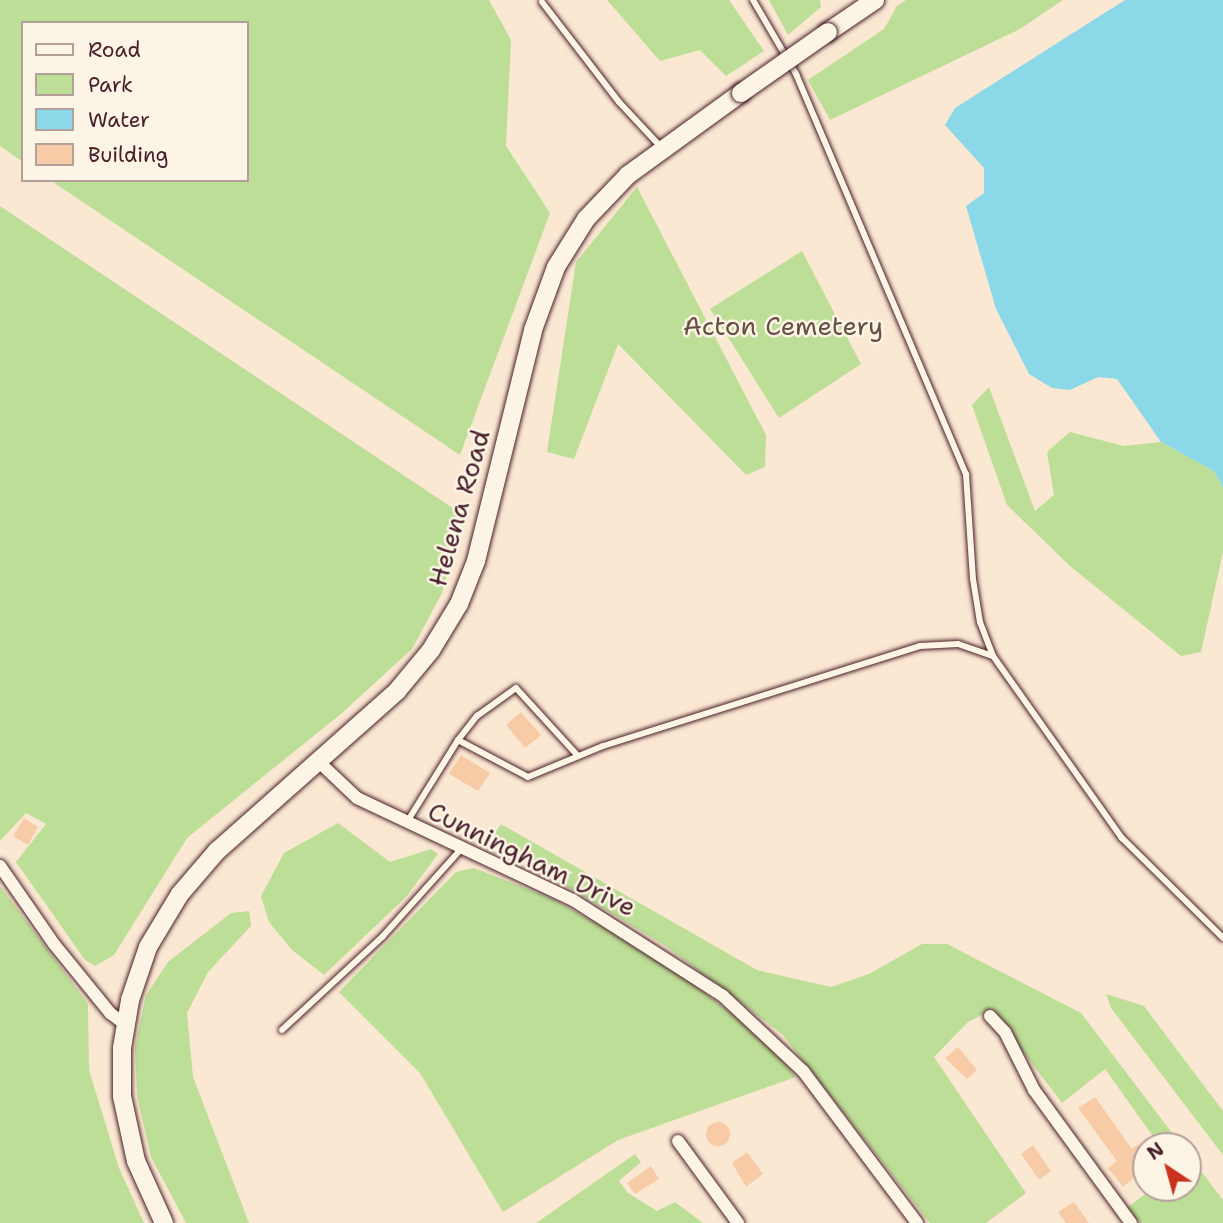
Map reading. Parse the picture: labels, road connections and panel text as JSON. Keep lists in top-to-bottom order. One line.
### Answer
{"streets":{"main road":["Helena Road"],"street":["Cunningham Drive"]},"crossings":[["Helena Road","Cunningham Drive"]],"parks":["Acton Cemetery"],"legend":["Road","Park","Water","Building"],"north":"top left"}
